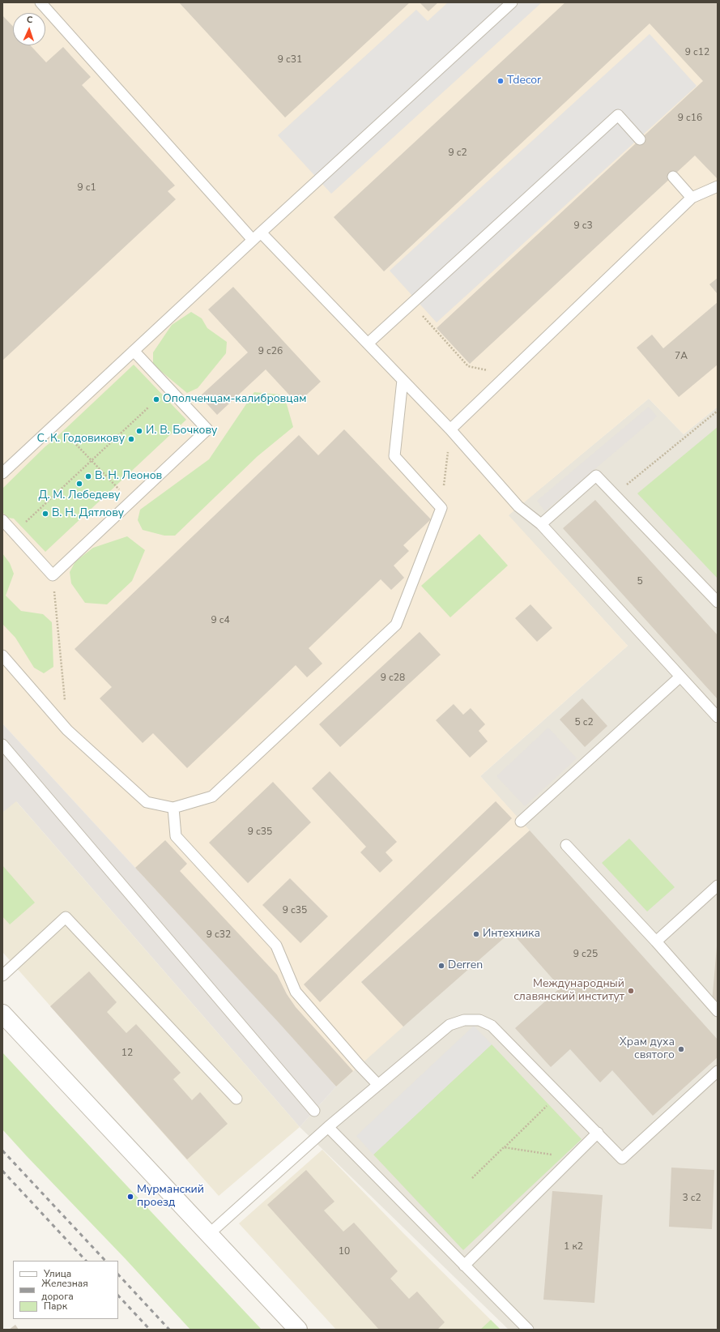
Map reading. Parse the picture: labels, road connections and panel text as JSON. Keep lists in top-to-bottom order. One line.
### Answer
{"places":["Tdecor","Ополченцам-калибровцам","И. В. Бочкову","С. К. Годовикову","В. Н. Леонов","Д. М. Лебедеву","В. Н. Дятлову","Интехника","Derren","Международный славянский институт","Храм духа святого","Мурманский проезд"],"house_numbers":["9 с12","9 с31","9 с16","9 с2","9 с1","9 с3","9 с26","7А","5","9 с4","9 с28","5 с2","9 с35","9 с35","9 с32","9 с25","12","3 с2","1 к2","10"],"legend":["Улица","Железная дорога","Парк"],"north":"top"}
